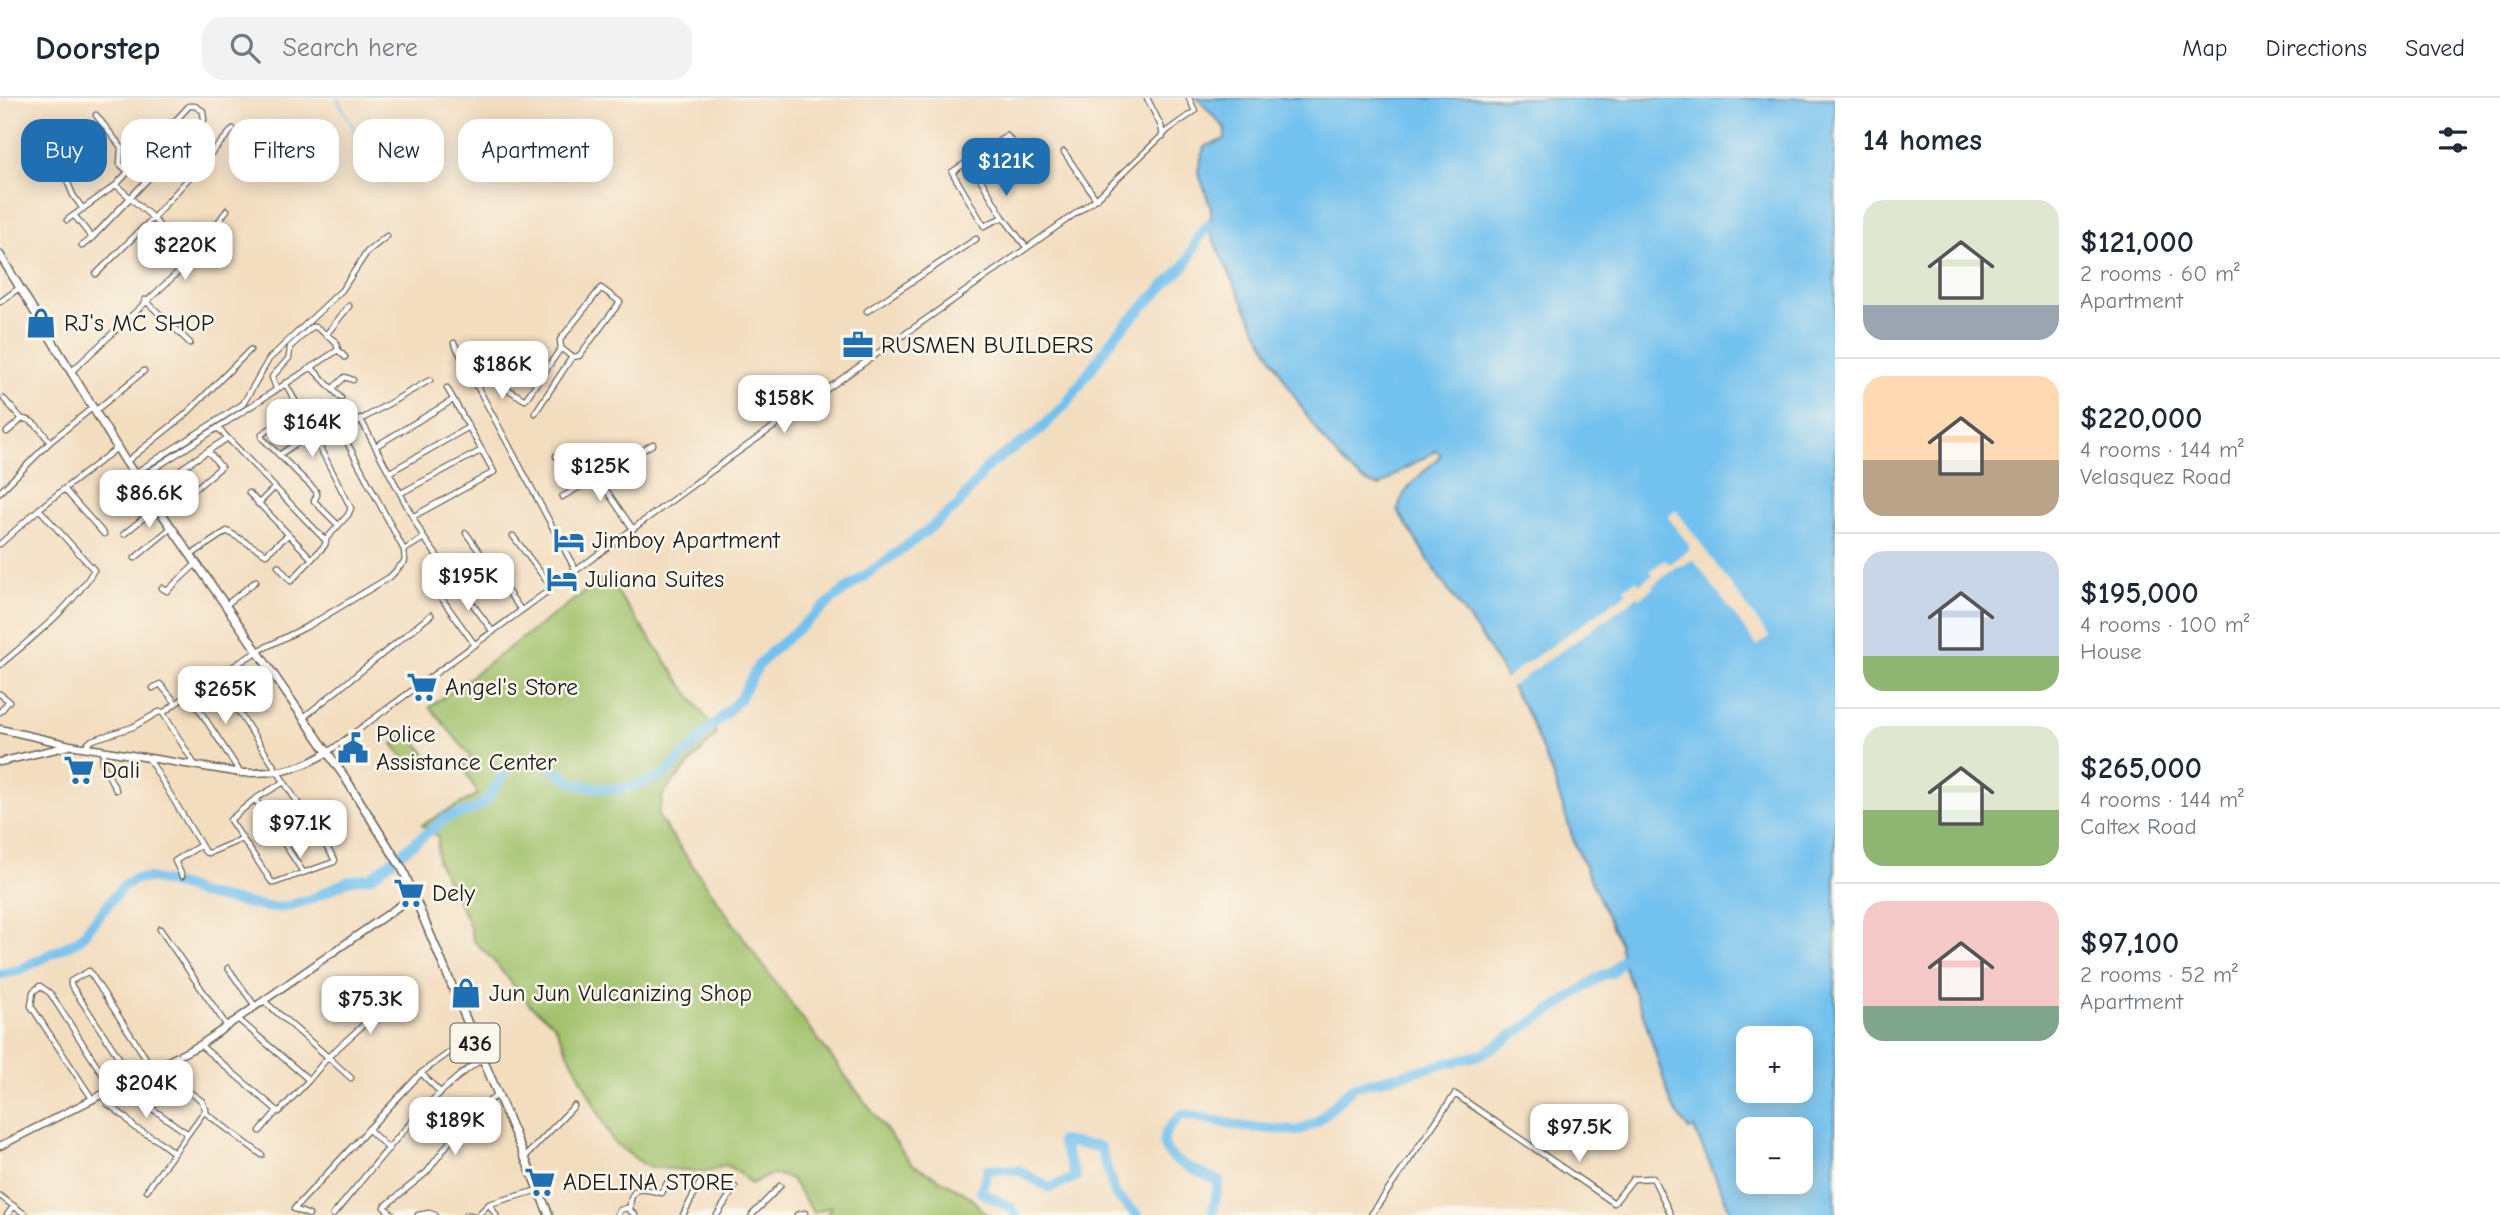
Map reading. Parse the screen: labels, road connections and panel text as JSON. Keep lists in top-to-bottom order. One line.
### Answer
{"streets":{"main road":["436"]},"places":{"shop":["RJ's MC SHOP","Jun Jun Vulcanizing Shop"],"office":["RUSMEN BUILDERS"],"hotel":["Jimboy Apartment","Juliana Suites"],"supermarket":["Angel's Store","Dali","Dely","ADELINA STORE"],"public building":["Police Assistance Center"]},"page":{"header":"Doorstep","search":"Search here","nav":["Map","Directions","Saved"],"heading":"14 homes","chip":["Buy","Rent","Filters","New","Apartment"],"price":["$121K","$220K","$186K","$158K","$164K","$125K","$86.6K","$195K","$265K","$97.1K","$75.3K","$204K","$189K","$97.5K"],"list":[{"name":"$121,000","note":"2 rooms · 60 m² · Apartment"},{"name":"$220,000","note":"4 rooms · 144 m² · Velasquez Road"},{"name":"$195,000","note":"4 rooms · 100 m² · House"},{"name":"$265,000","note":"4 rooms · 144 m² · Caltex Road"},{"name":"$97,100","note":"2 rooms · 52 m² · Apartment"}],"map_buttons":["+","−"]}}
